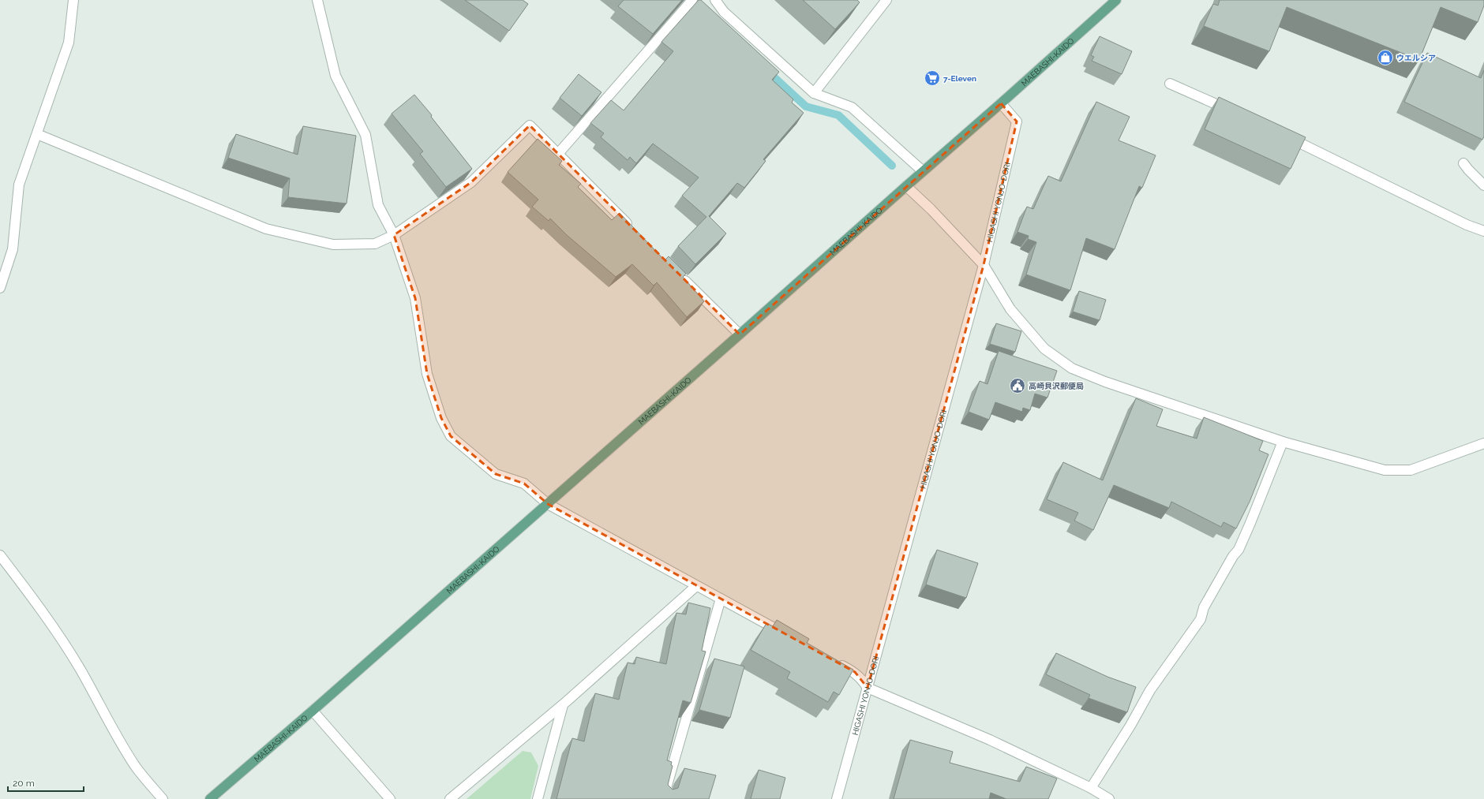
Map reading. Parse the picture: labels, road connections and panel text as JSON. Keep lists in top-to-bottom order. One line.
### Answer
{"streets":{"main road":["MAEBASHI-KAIDO"],"street":["HIGASHI YONJO-DORI"]},"crossings":[["MAEBASHI-KAIDO","HIGASHI YONJO-DORI"]],"places":{"shop":["ウエルシア"],"supermarket":["7-Eleven"],"public building":["高崎貝沢郵便局"]},"scale_bar":"20 m"}
